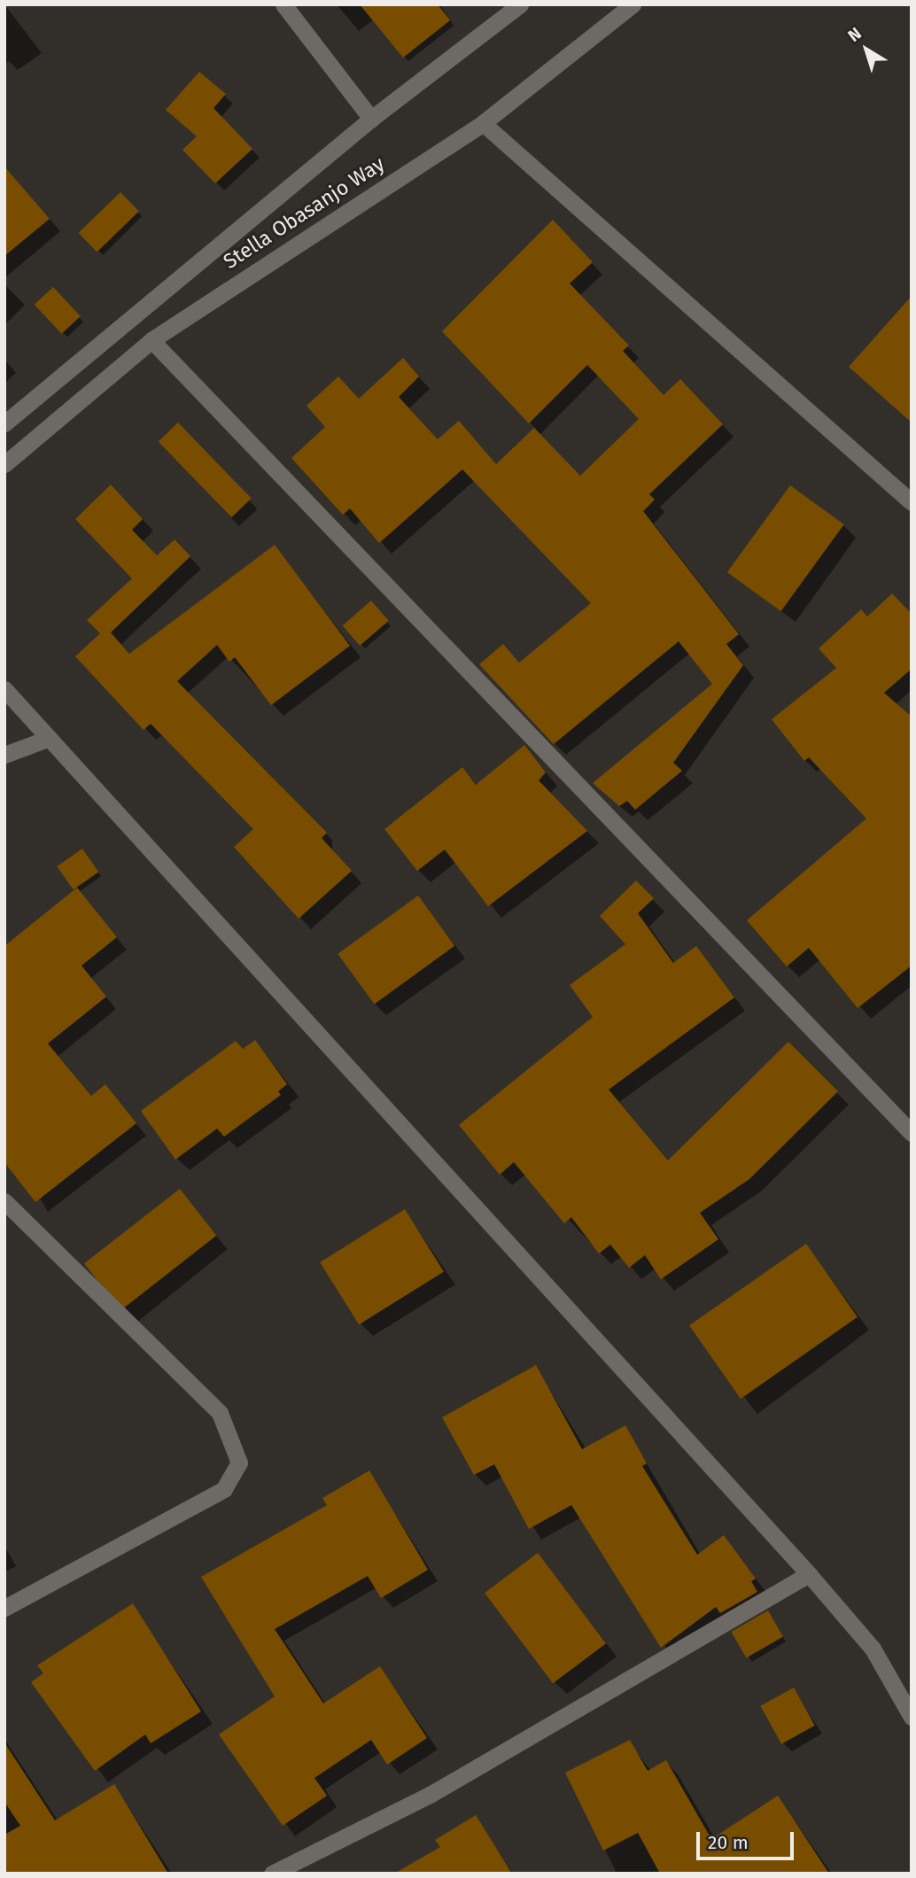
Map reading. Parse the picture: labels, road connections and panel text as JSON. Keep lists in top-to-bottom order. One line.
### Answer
{"streets":{"street":["Stella Obasanjo Way"]},"scale_bar":"20 m","north":"top left"}
